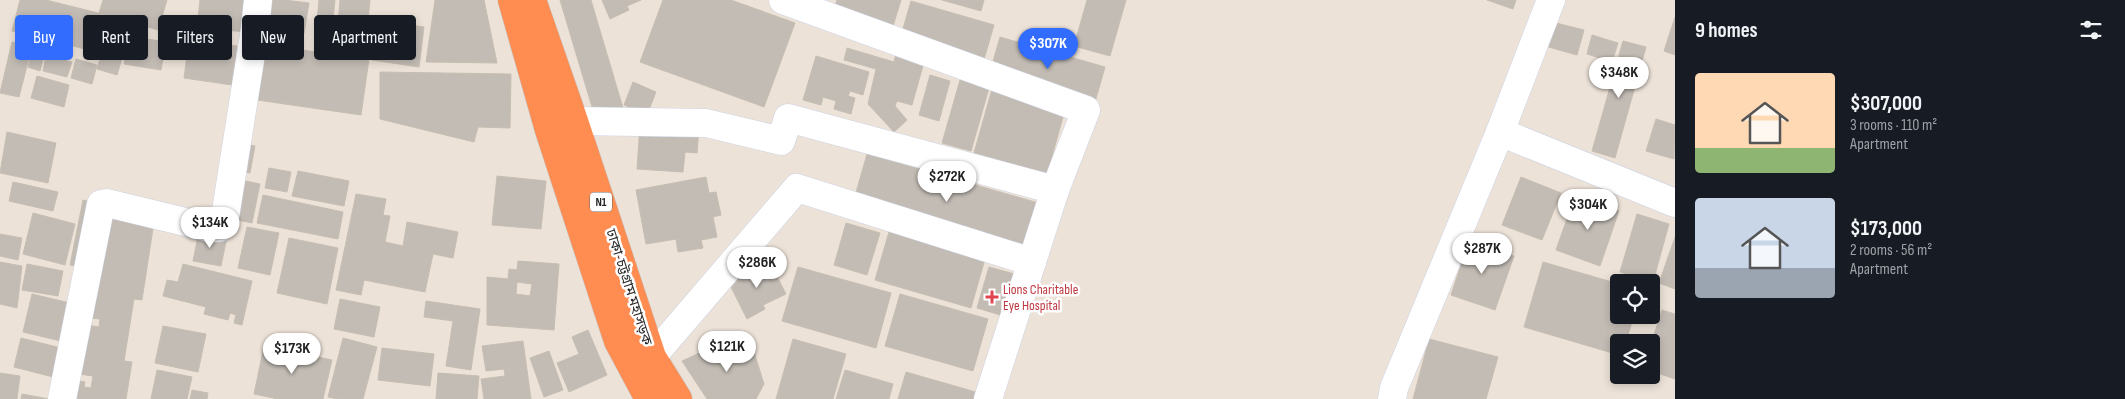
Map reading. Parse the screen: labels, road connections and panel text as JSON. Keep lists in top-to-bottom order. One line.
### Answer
{"streets":{"highway":["N1","ঢাকা-চট্টগ্রাম মহাসড়ক"]},"places":{"health":["Lions Charitable Eye Hospital"]},"page":{"heading":"9 homes","chip":["Buy","Rent","Filters","New","Apartment"],"price":["$307K","$348K","$272K","$304K","$134K","$287K","$286K","$121K","$173K"],"list":[{"name":"$307,000","note":"3 rooms · 110 m² · Apartment"},{"name":"$173,000","note":"2 rooms · 56 m² · Apartment"}]}}
